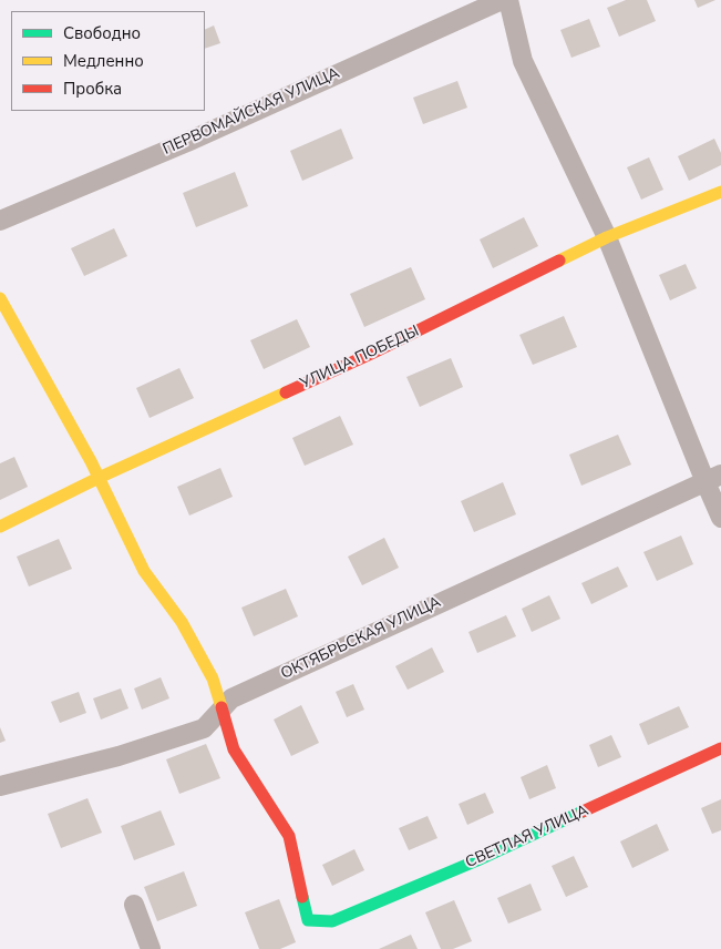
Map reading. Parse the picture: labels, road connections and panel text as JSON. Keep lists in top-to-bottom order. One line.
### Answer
{"streets":{"street":["ПЕРВОМАЙСКАЯ УЛИЦА","УЛИЦА ПОБЕДЫ","ОКТЯБРЬСКАЯ УЛИЦА","СВЕТЛАЯ УЛИЦА"]},"crossings":[["ОКТЯБРЬСКАЯ УЛИЦА","СВЕТЛАЯ УЛИЦА"]],"legend":["Свободно","Медленно","Пробка"]}
